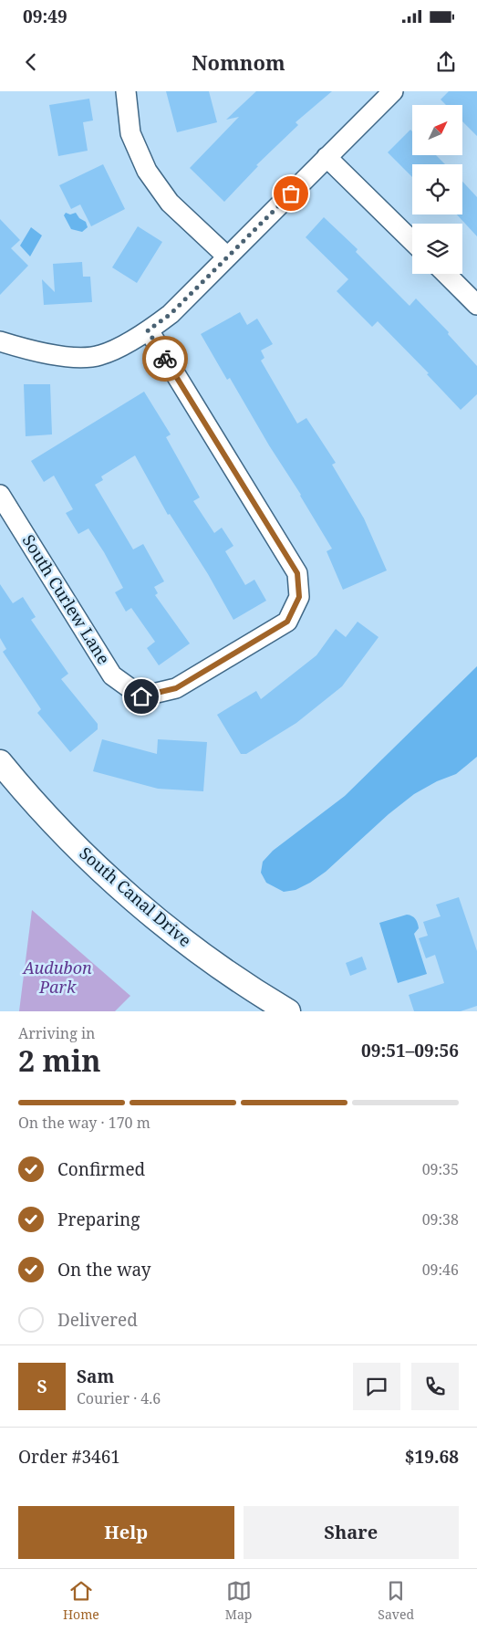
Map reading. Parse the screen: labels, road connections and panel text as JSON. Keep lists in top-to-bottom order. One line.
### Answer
{"streets":{"street":["South Curlew Lane","South Canal Drive"]},"parks":["Audubon Park"],"north":"top right","page":{"status":"09:49","header":"Nomnom","heading":["2 min","Arriving in","09:51–09:56"],"panel":["Sam","Courier · 4.6","Order #3461","$19.68"],"bar":"On the way · 170 m","list":[["Confirmed","09:35"],["Preparing","09:38"],["On the way","09:46"],"Delivered"],"round":"S","buttons":["Help","Share"],"tabs":["Home","Map","Saved"]}}
